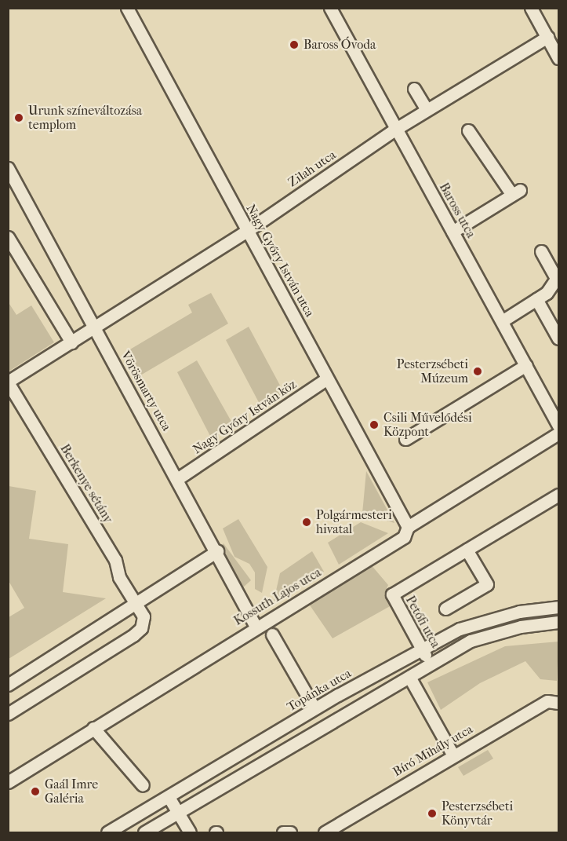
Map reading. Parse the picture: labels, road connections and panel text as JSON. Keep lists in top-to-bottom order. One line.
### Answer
{"streets":{"street":["Zilah utca","Baross utca","Nagy Győry István utca","Vörösmarty utca","Nagy Győry István köz","Berkenye sétány","Kossuth Lajos utca","Petőfi utca","Topánka utca","Bíró Mihály utca"]},"crossings":[["Zilah utca","Baross utca"],["Zilah utca","Nagy Győry István utca"],["Zilah utca","Vörösmarty utca"],["Zilah utca","Berkenye sétány"],["Nagy Győry István utca","Nagy Győry István köz"],["Nagy Győry István utca","Kossuth Lajos utca"],["Vörösmarty utca","Nagy Győry István köz"],["Vörösmarty utca","Kossuth Lajos utca"],["Petőfi utca","Topánka utca"]],"places":["Baross Óvoda","Urunk színeváltozása templom","Pesterzsébeti Múzeum","Csili Művelődési Központ","Polgármesteri hivatal","Gaál Imre Galéria","Pesterzsébeti Könyvtár"]}
